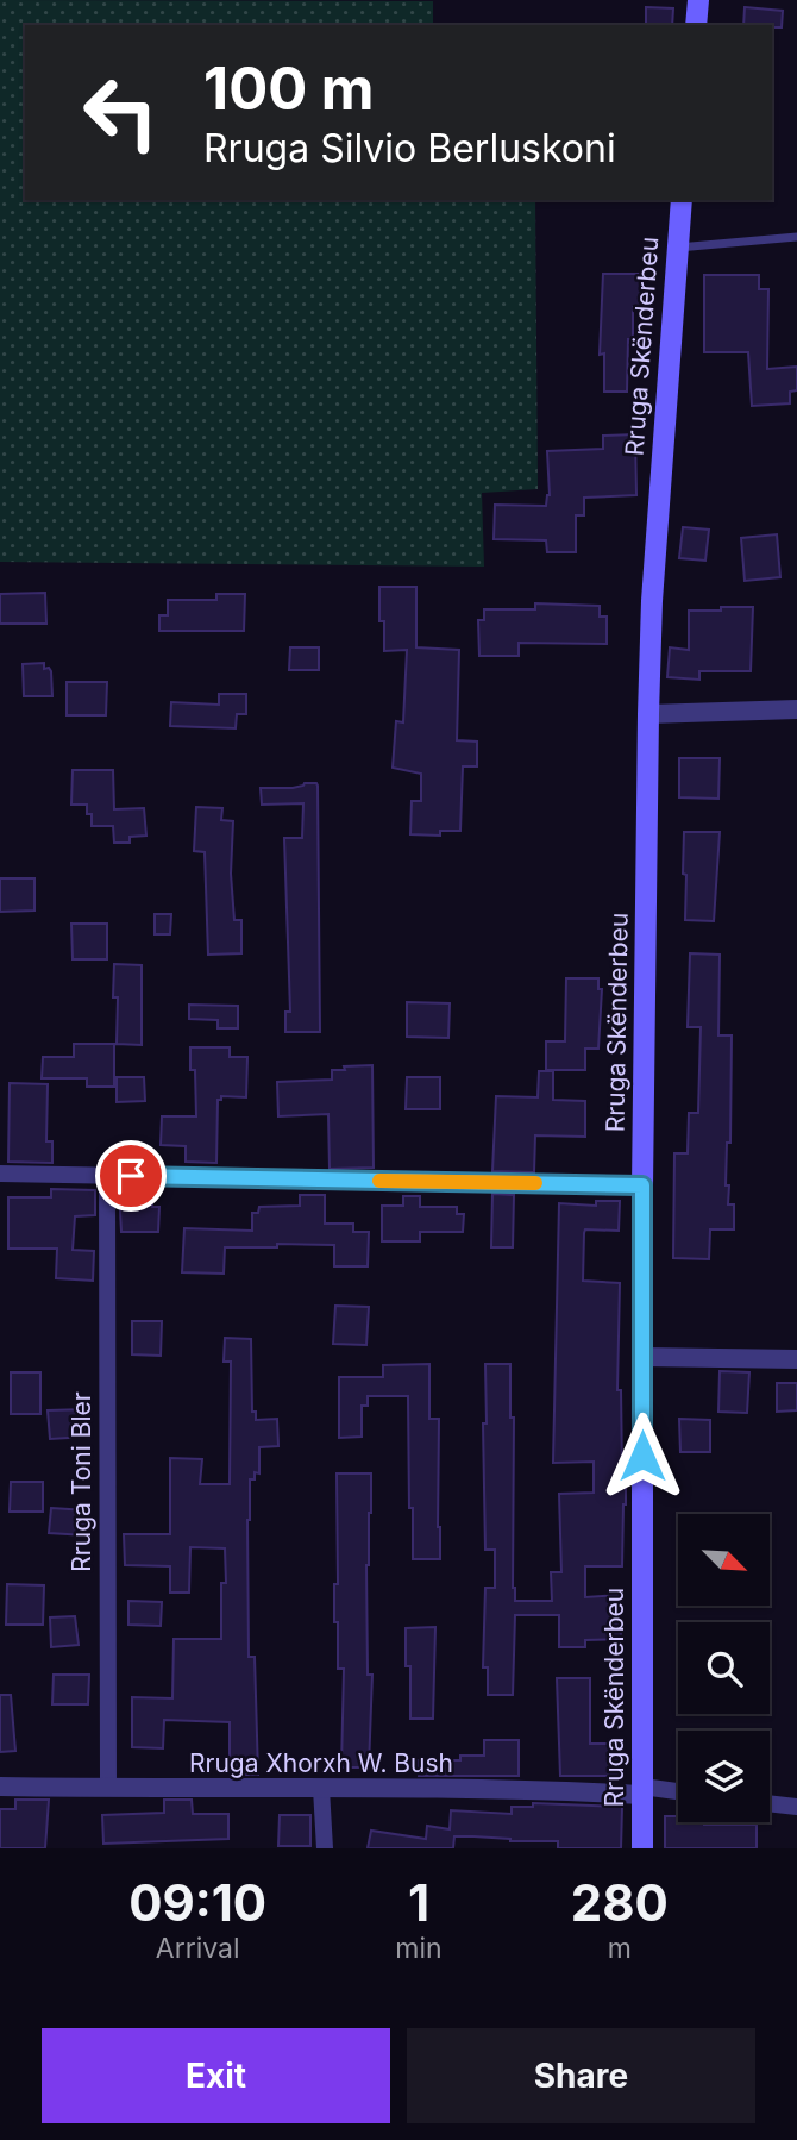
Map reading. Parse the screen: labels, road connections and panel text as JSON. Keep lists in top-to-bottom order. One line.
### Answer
{"streets":{"main road":["Rruga Skënderbeu"],"street":["Rruga Toni Bler","Rruga Xhorxh W. Bush"]},"crossings":[["Rruga Skënderbeu","Rruga Xhorxh W. Bush"],["Rruga Toni Bler","Rruga Xhorxh W. Bush"]],"north":"bottom right","page":{"turn":["100 m","Rruga Silvio Berluskoni"],"eta":["09:10","Arrival","1","min","280","m"],"buttons":["Exit","Share"]}}
